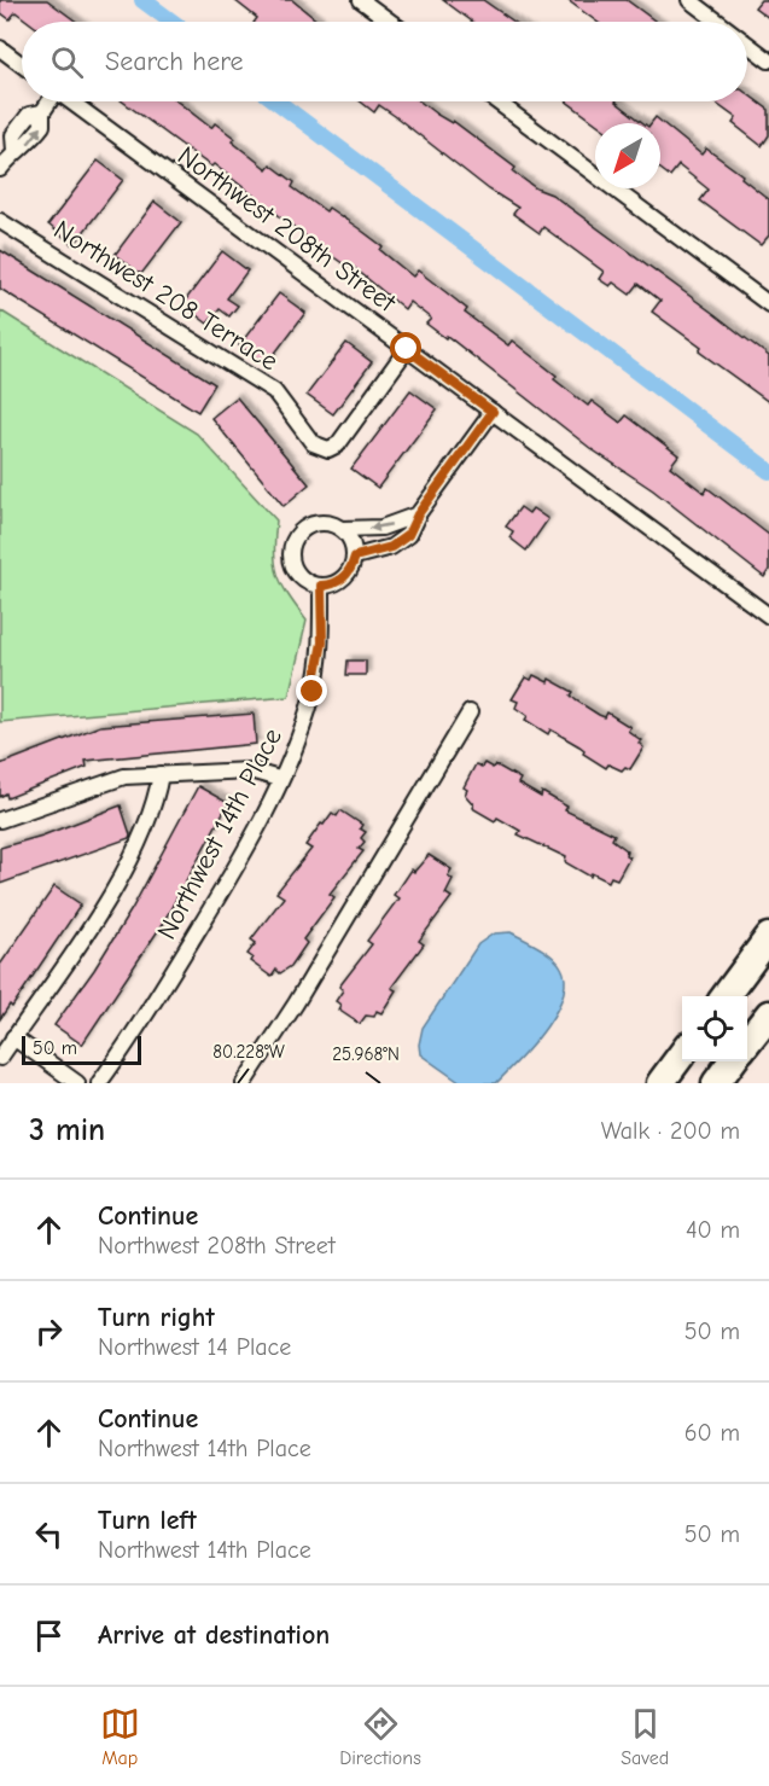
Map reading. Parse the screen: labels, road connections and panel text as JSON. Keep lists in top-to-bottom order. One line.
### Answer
{"streets":{"street":["Northwest 208th Street","Northwest 208 Terrace","Northwest 14th Place"]},"crossings":[["Northwest 208th Street","Northwest 208 Terrace"]],"scale_bar":"50 m","north":"bottom left","page":{"search":"Search here","scale":"50 m","heading":["3 min","Walk · 200 m"],"list":[["Continue","Northwest 208th Street","40 m"],["Turn right","Northwest 14 Place","50 m"],["Continue","Northwest 14th Place","60 m"],["Turn left","Northwest 14th Place","50 m"],"Arrive at destination"],"nav":["Map","Directions","Saved"]},"coordinates":["80.228°W","25.968°N"]}
